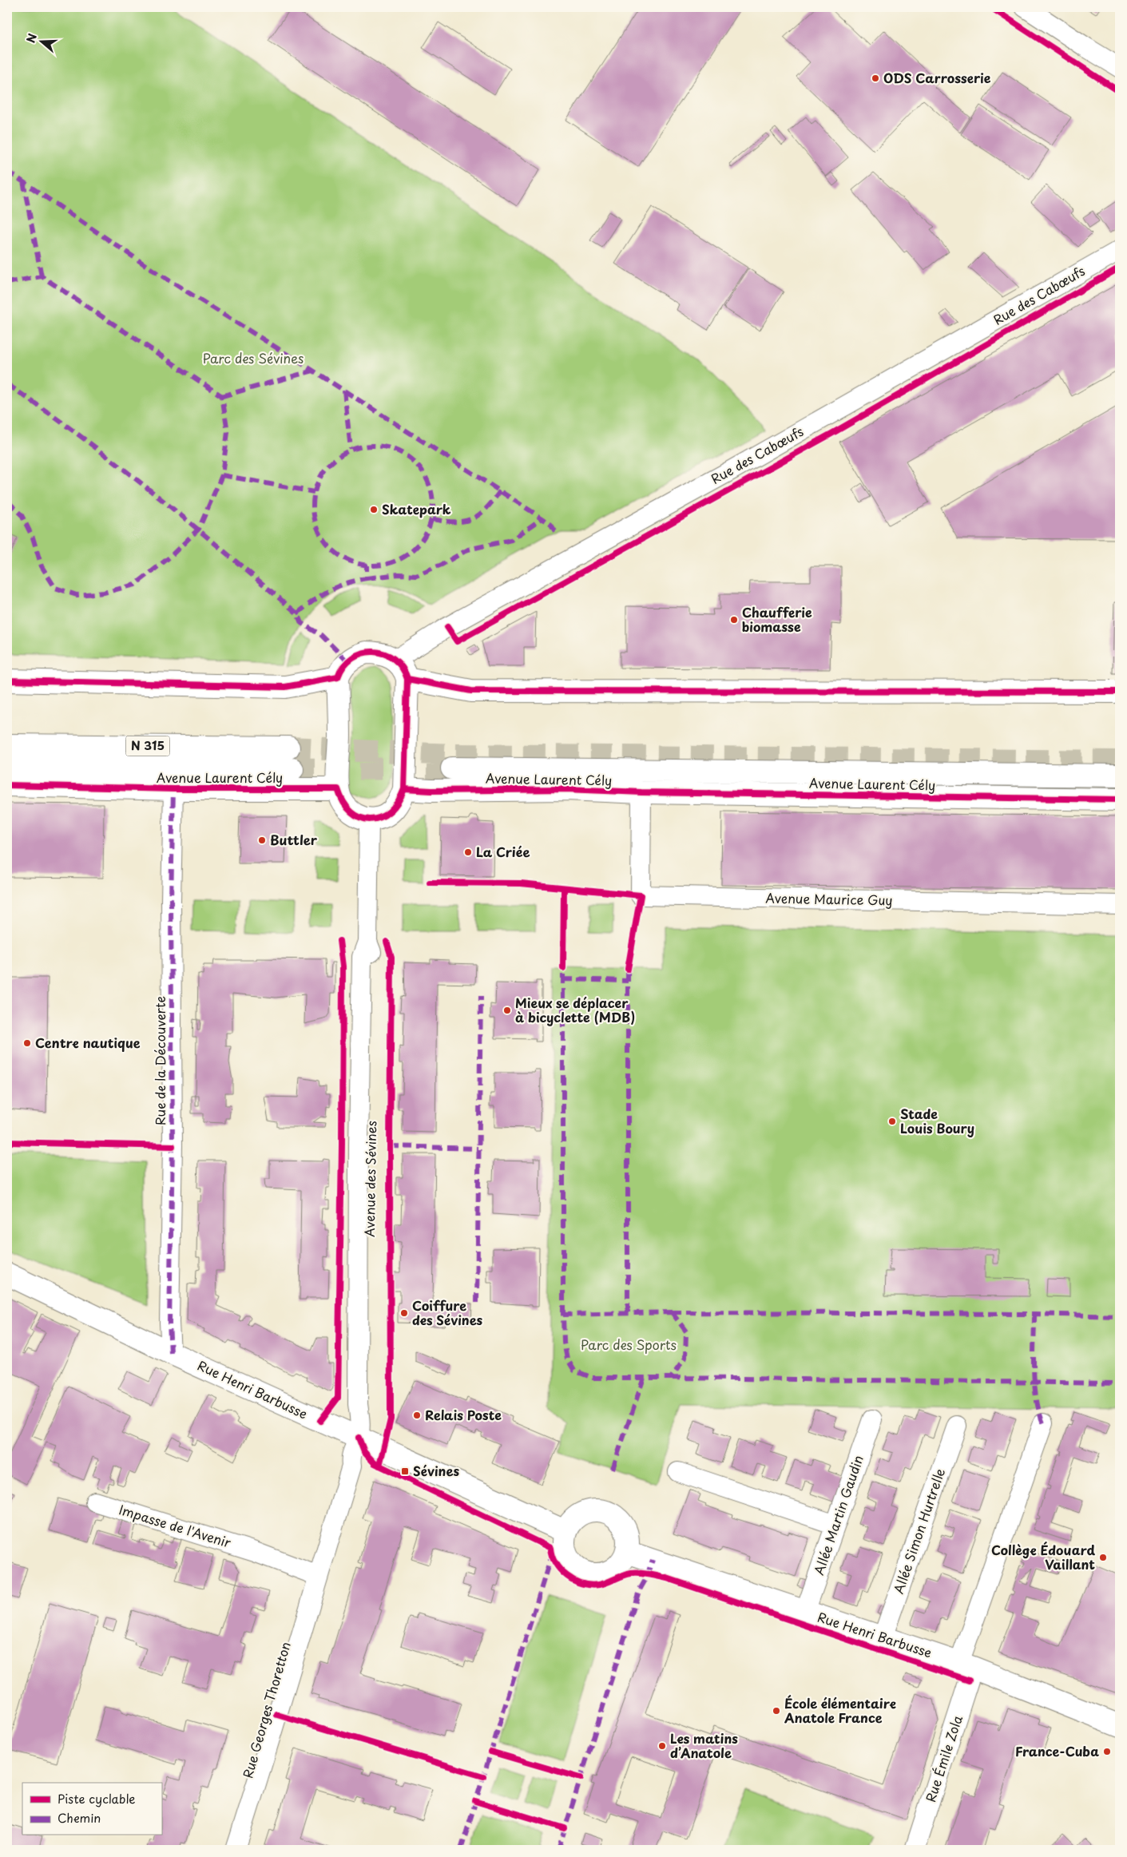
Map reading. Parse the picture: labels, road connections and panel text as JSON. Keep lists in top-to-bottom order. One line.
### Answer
{"streets":{"main road":["N 315","Avenue Laurent Cély","Rue Henri Barbusse"],"street":["Rue des Cabœufs","Avenue Maurice Guy","Rue de la Découverte","Avenue des Sévines","Allée Martin Gaudin","Impasse de l'Avenir","Allée Simon Hurtrelle","Rue Georges Thoretton","Rue Émile Zola"]},"crossings":[["Avenue Laurent Cély","Avenue Maurice Guy"],["Avenue Laurent Cély","Rue de la Découverte"],["Rue de la Découverte","Rue Henri Barbusse"],["Avenue des Sévines","Rue Henri Barbusse"],["Avenue des Sévines","Rue Georges Thoretton"],["Rue Henri Barbusse","Allée Martin Gaudin"],["Rue Henri Barbusse","Allée Simon Hurtrelle"],["Rue Henri Barbusse","Rue Georges Thoretton"],["Rue Henri Barbusse","Rue Émile Zola"],["Impasse de l'Avenir","Rue Georges Thoretton"]],"parks":["Parc des Sévines","Parc des Sports"],"places":{"other":["ODS Carrosserie","Skatepark","Chaufferie biomasse","Buttler","La Criée","Mieux se déplacer à bicyclette (MDB)","Centre nautique","Stade Louis Boury","Coiffure des Sévines","Relais Poste","Collège Édouard Vaillant","École élémentaire Anatole France","Les matins d’Anatole","France-Cuba"],"transit":["Sévines"]},"legend":["Piste cyclable","Chemin"],"north":"left"}
